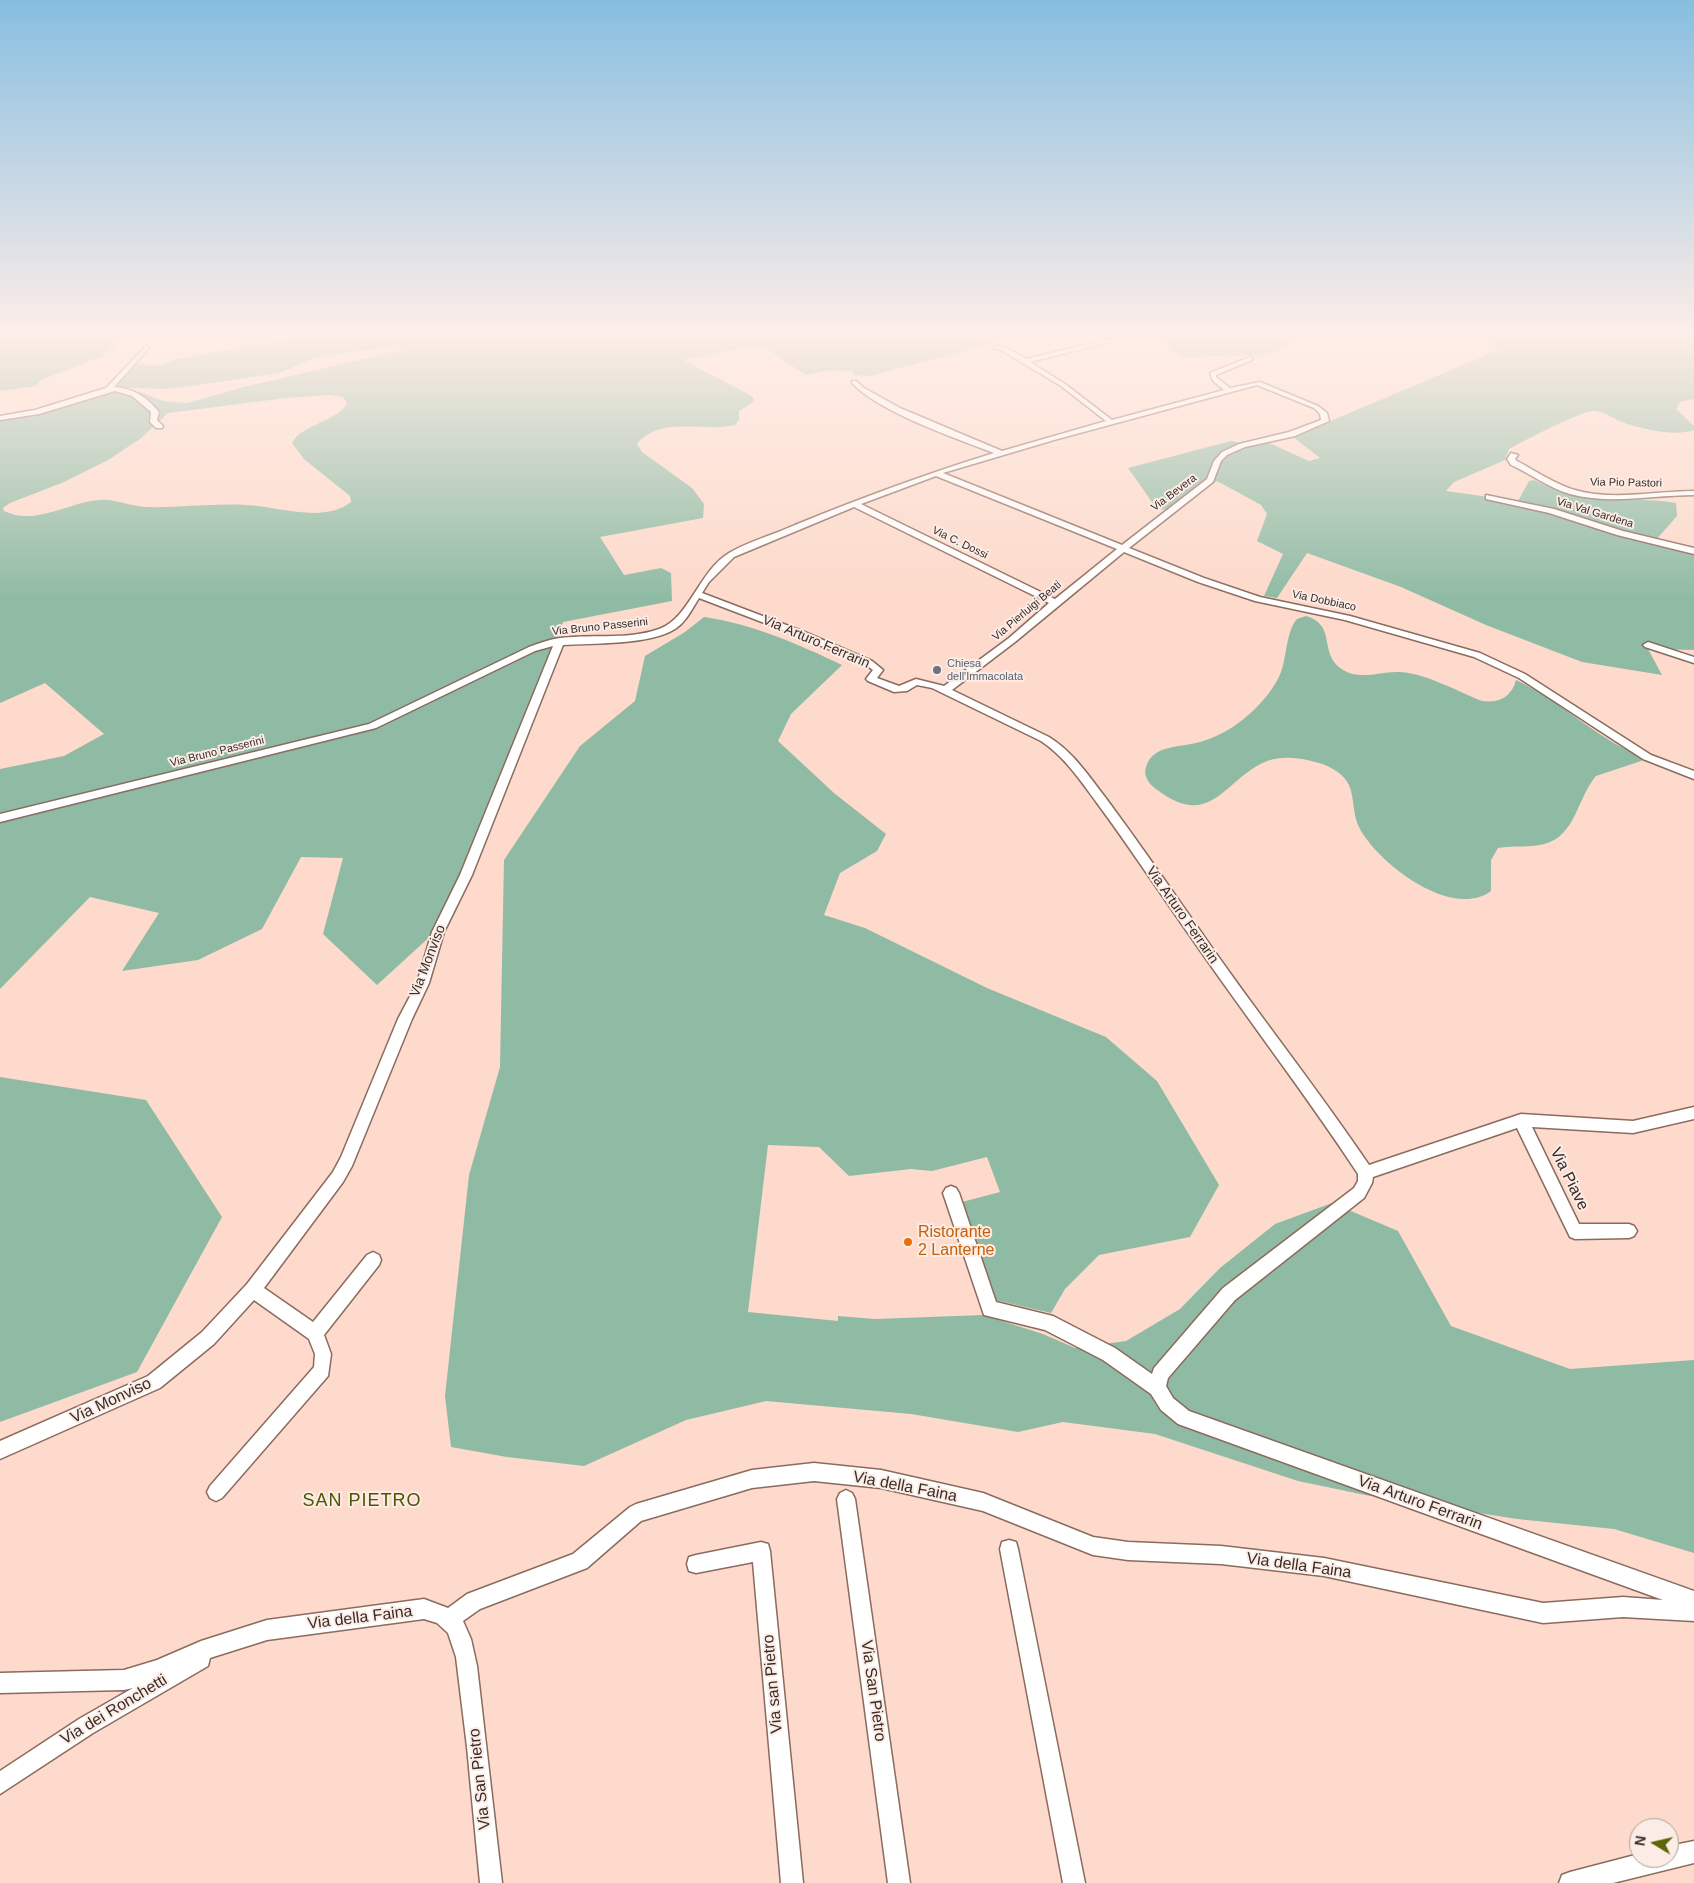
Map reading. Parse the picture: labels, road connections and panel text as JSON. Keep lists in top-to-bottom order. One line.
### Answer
{"streets":{"street":["Via Pio Pastori","Via Bevera","Via Val Gardena","Via C. Dossi","Via Dobbiaco","Via Pierluigi Beati","Via Bruno Passerini","Via Arturo Ferrarin","Via Monviso","Via Piave","Via della Faina","Via san Pietro","Via San Pietro","Via dei Ronchetti"]},"crossings":[["Via Bevera","Via Dobbiaco"],["Via Bevera","Via Pierluigi Beati"],["Via C. Dossi","Via Pierluigi Beati"],["Via C. Dossi","Via Bruno Passerini"],["Via Dobbiaco","Via Pierluigi Beati"],["Via Dobbiaco","Via Bruno Passerini"],["Via Pierluigi Beati","Via Arturo Ferrarin"],["Via Bruno Passerini","Via Arturo Ferrarin"],["Via Bruno Passerini","Via Monviso"],["Via della Faina","Via San Pietro"],["Via della Faina","Via dei Ronchetti"]],"districts":["SAN PIETRO"],"places":["Chiesa dell'Immacolata","Ristorante 2 Lanterne"],"north":"left"}
